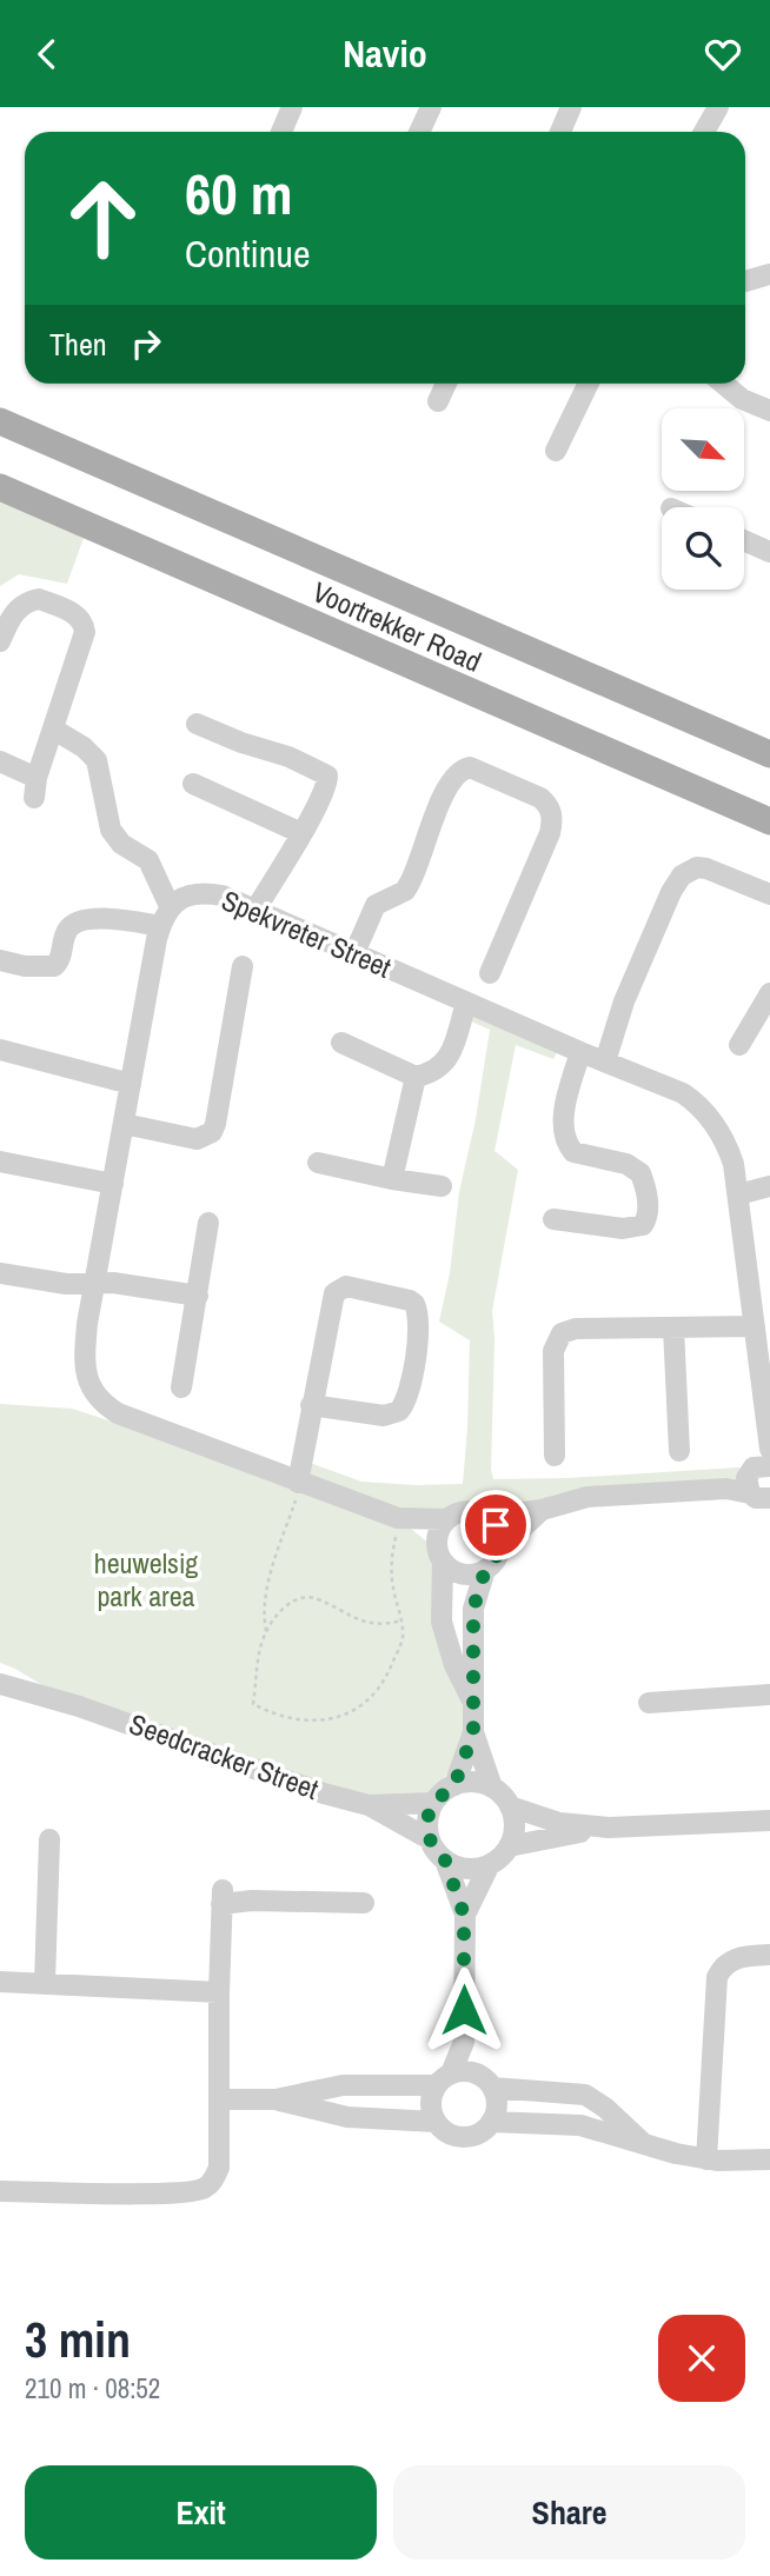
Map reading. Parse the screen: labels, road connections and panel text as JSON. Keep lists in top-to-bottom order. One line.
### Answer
{"streets":{"main road":["Voortrekker Road"],"street":["Spekvreter Street","Seedcracker Street"]},"parks":["heuwelsig park area"],"north":"bottom right","page":{"header":"Navio","turn":["60 m","Continue"],"then":"Then","heading":["3 min","210 m · 08:52"],"buttons":["Exit","Share"]}}
